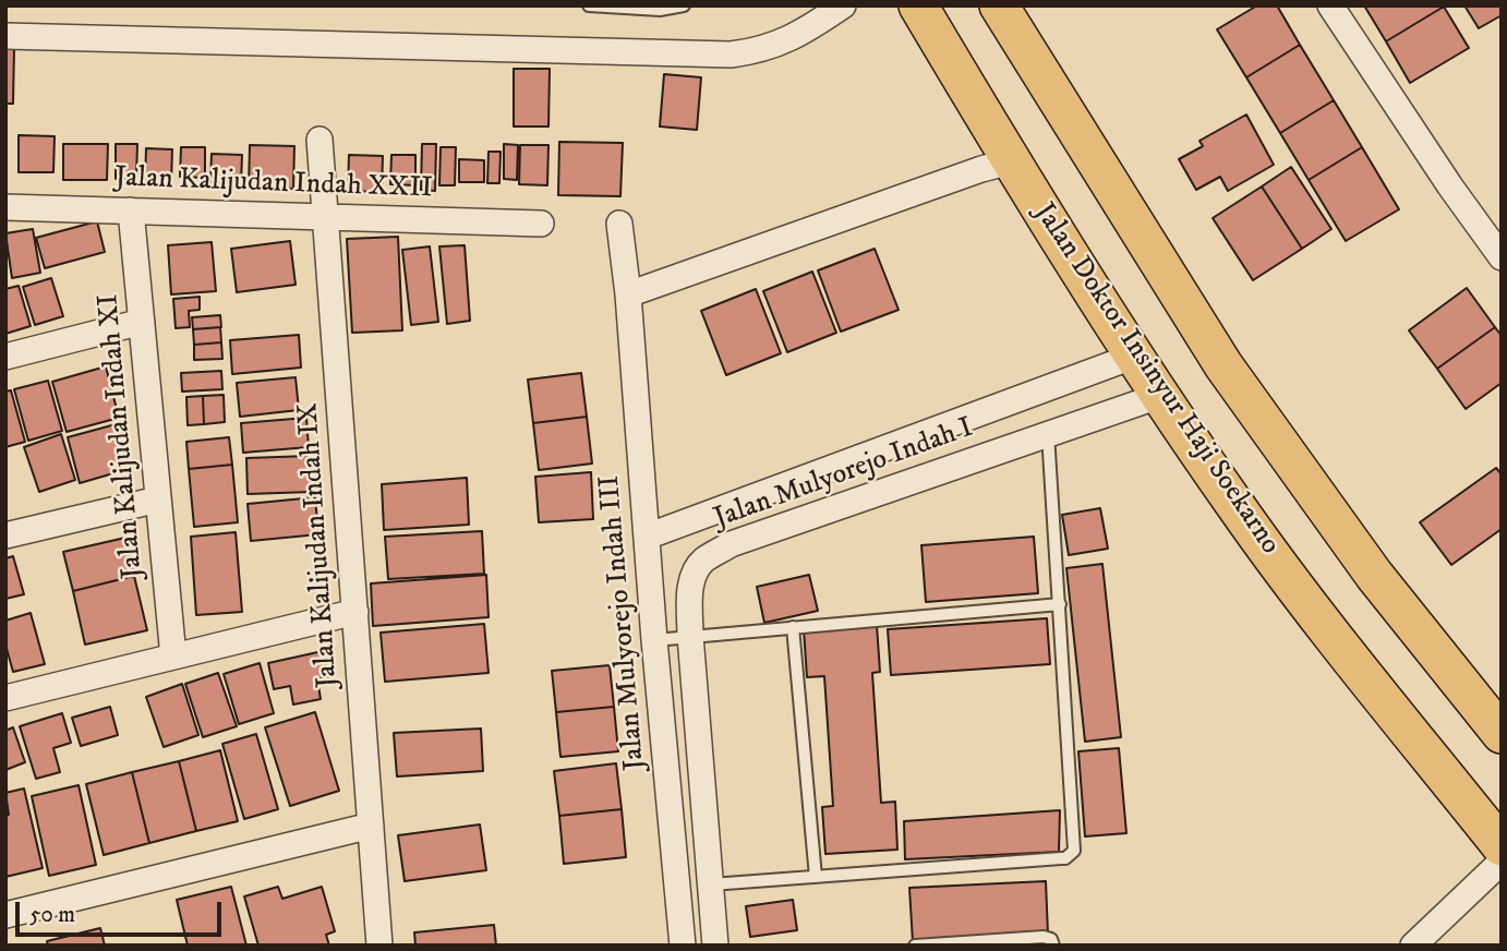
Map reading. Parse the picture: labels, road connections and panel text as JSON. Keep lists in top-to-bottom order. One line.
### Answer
{"streets":{"main road":["Jalan Doktor Insinyur Haji Soekarno"],"street":["Jalan Kalijudan Indah XXII","Jalan Kalijudan Indah XI","Jalan Mulyorejo Indah I","Jalan Kalijudan Indah IX","Jalan Mulyorejo Indah III"]},"crossings":[["Jalan Kalijudan Indah XXII","Jalan Kalijudan Indah XI"],["Jalan Kalijudan Indah XXII","Jalan Kalijudan Indah IX"],["Jalan Doktor Insinyur Haji Soekarno","Jalan Mulyorejo Indah I"],["Jalan Mulyorejo Indah I","Jalan Mulyorejo Indah III"]],"scale_bar":"50 m"}
